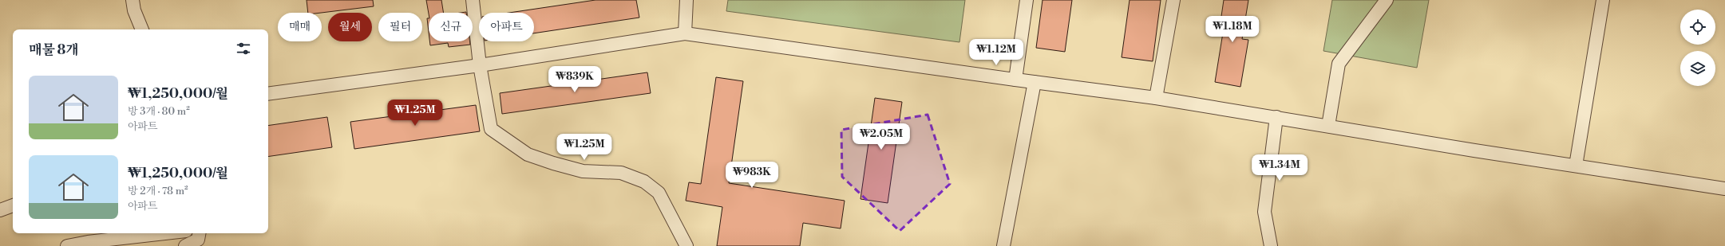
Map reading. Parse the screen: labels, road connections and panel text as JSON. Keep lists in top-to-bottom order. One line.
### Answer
{"page":{"chip":["매매","월세","필터","신규","아파트"],"price":["₩1.18M","₩1.12M","₩839K","₩1.25M","₩2.05M","₩1.25M","₩1.34M","₩983K"],"heading":"매물 8개","list":[{"name":"₩1,250,000/월","note":"방 3개 · 80 m² · 아파트"},{"name":"₩1,250,000/월","note":"방 2개 · 78 m² · 아파트"}]}}
